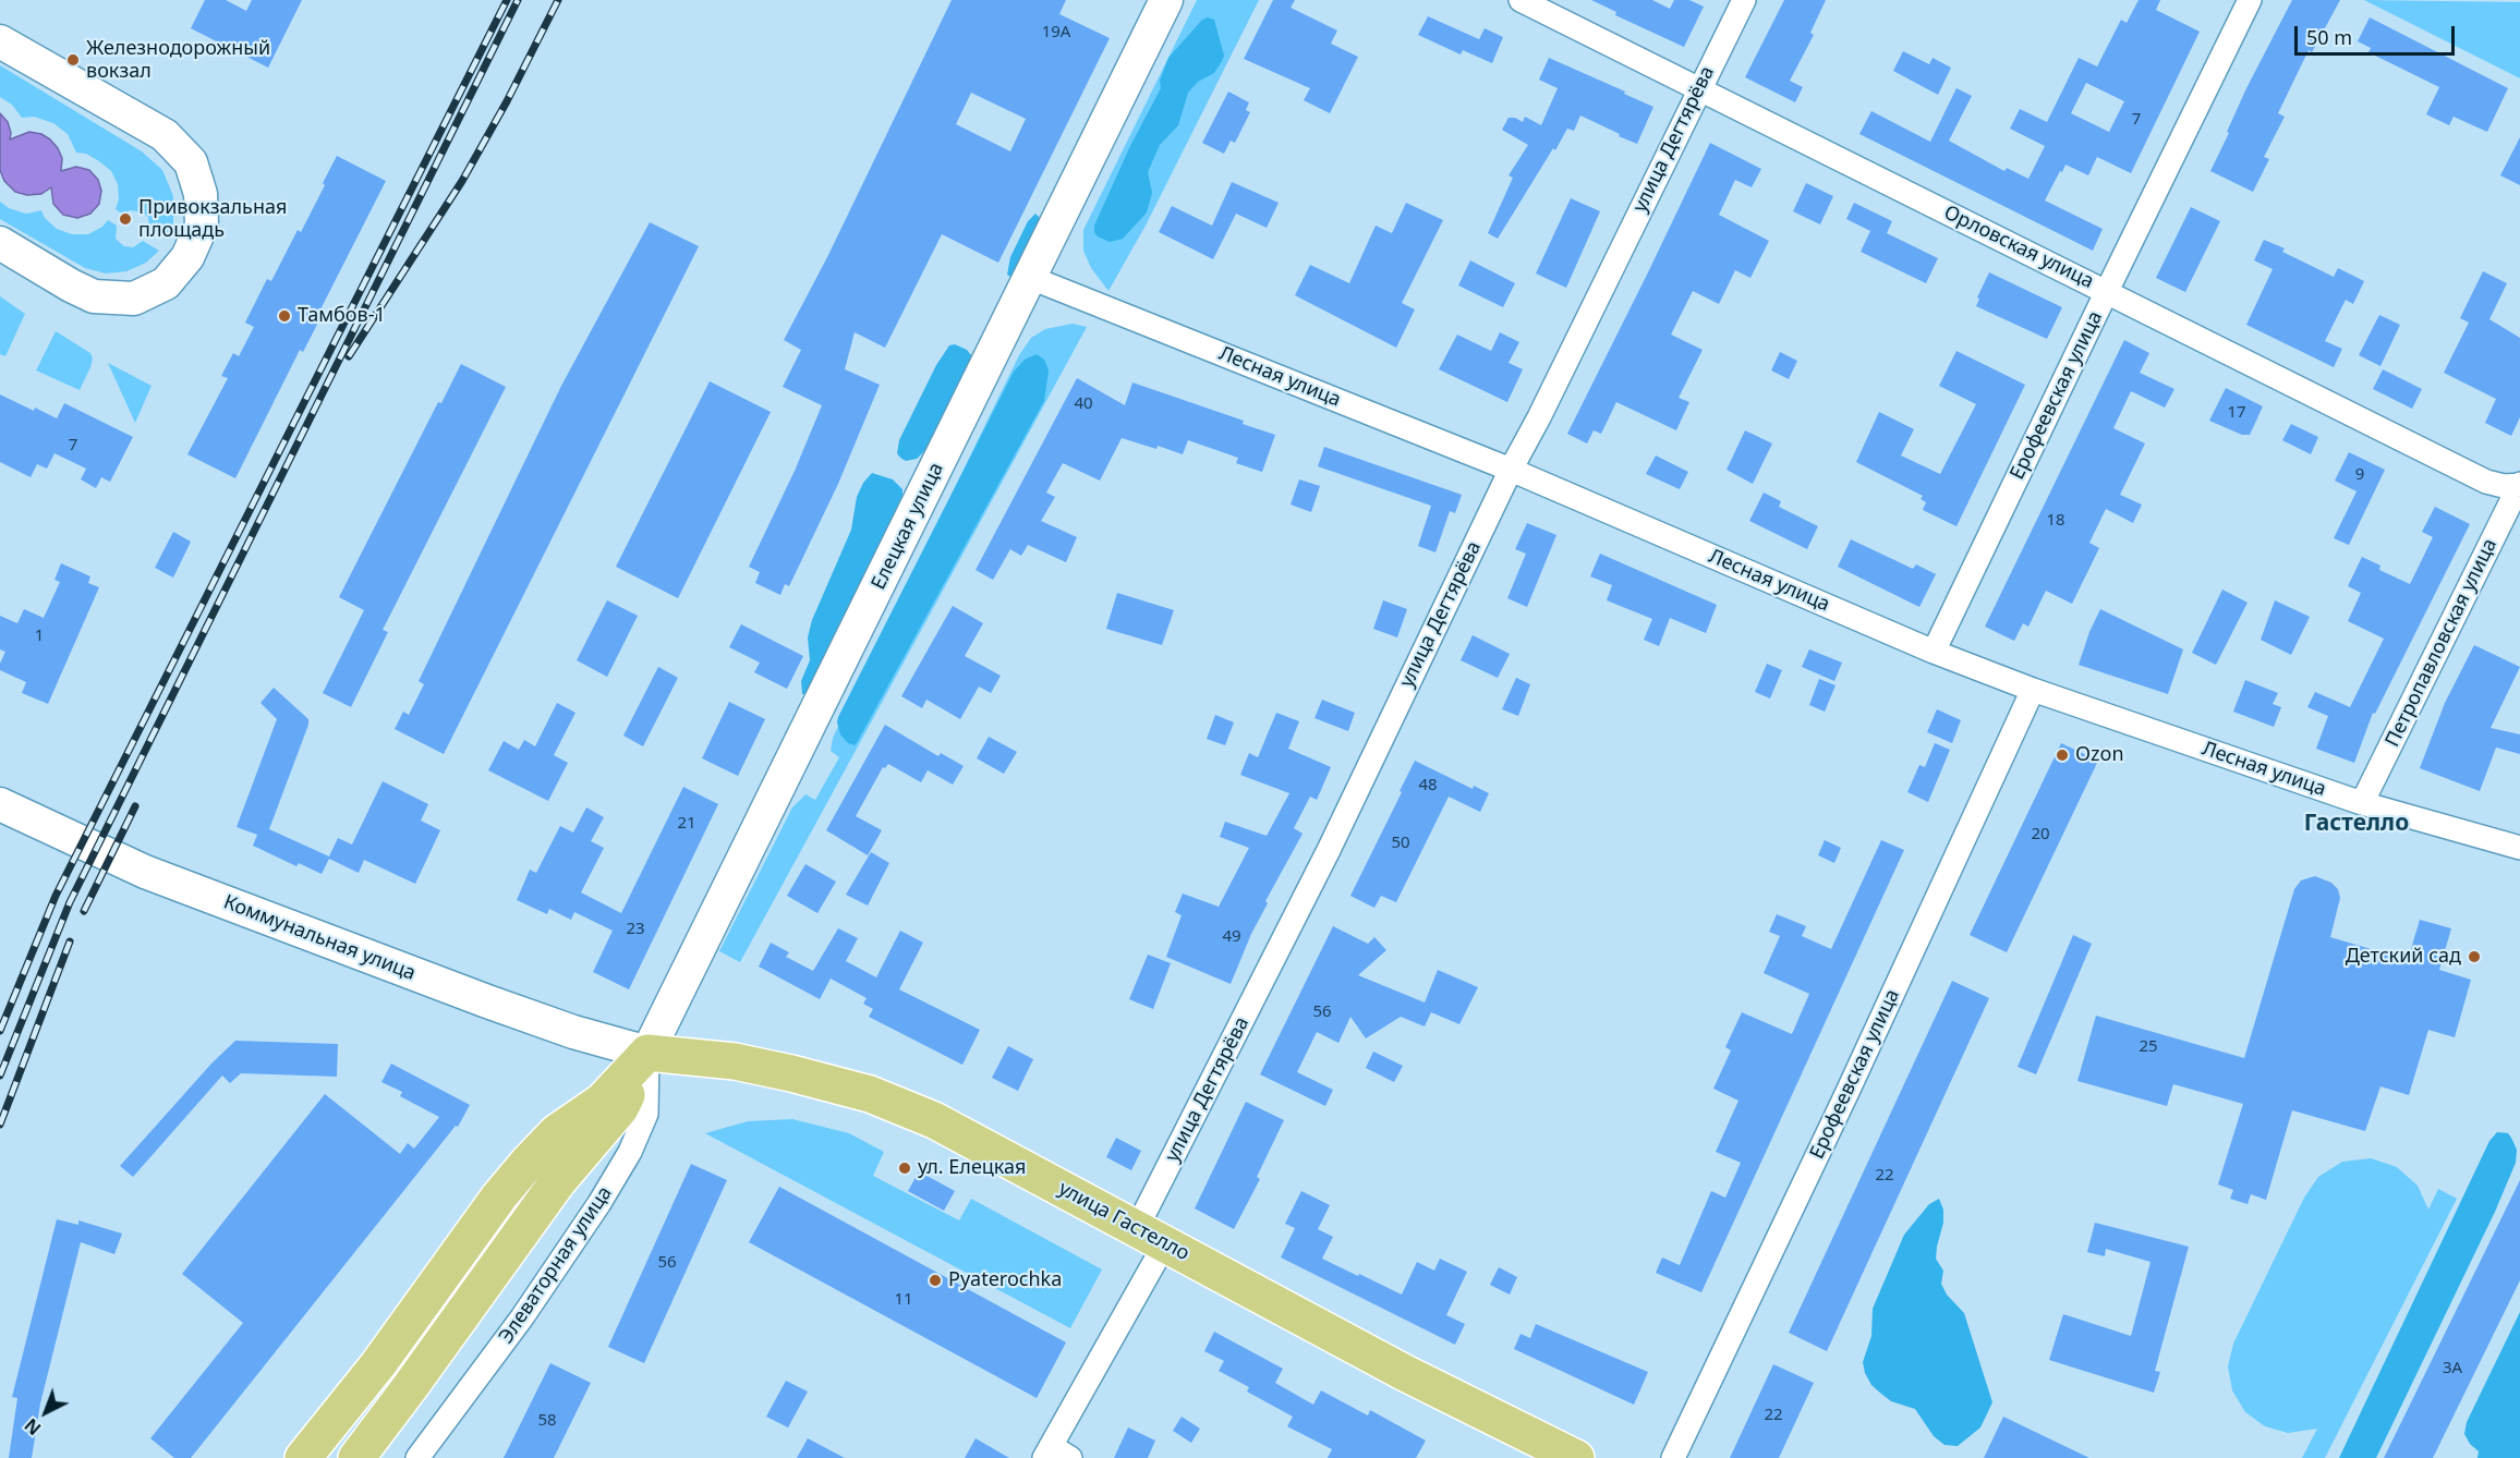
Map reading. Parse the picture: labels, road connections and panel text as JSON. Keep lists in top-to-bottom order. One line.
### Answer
{"streets":{"main road":["Елецкая улица","Коммунальная улица","улица Гастелло"],"street":["улица Дегтярёва","Орловская улица","Лесная улица","Ерофеевская улица","Петропавловская улица","Элеваторная улица"]},"crossings":[["улица Дегтярёва","Орловская улица"],["улица Дегтярёва","Лесная улица"],["улица Дегтярёва","улица Гастелло"],["Орловская улица","Ерофеевская улица"],["Орловская улица","Петропавловская улица"],["Лесная улица","Ерофеевская улица"],["Лесная улица","Елецкая улица"],["Лесная улица","Петропавловская улица"],["Елецкая улица","Коммунальная улица"],["Елецкая улица","улица Гастелло"],["Елецкая улица","Элеваторная улица"],["Коммунальная улица","улица Гастелло"],["Коммунальная улица","Элеваторная улица"],["улица Гастелло","Элеваторная улица"]],"districts":["Гастелло"],"places":["Железнодорожный вокзал","Привокзальная площадь","Тамбов-1","Ozon","Детский сад","ул. Елецкая","Pyaterochka"],"house_numbers":["19А","7","40","17","7","9","18","1","48","21","20","50","23","49","56","25","22","56","11","3А","22","58"],"scale_bar":"50 m","north":"bottom left"}
